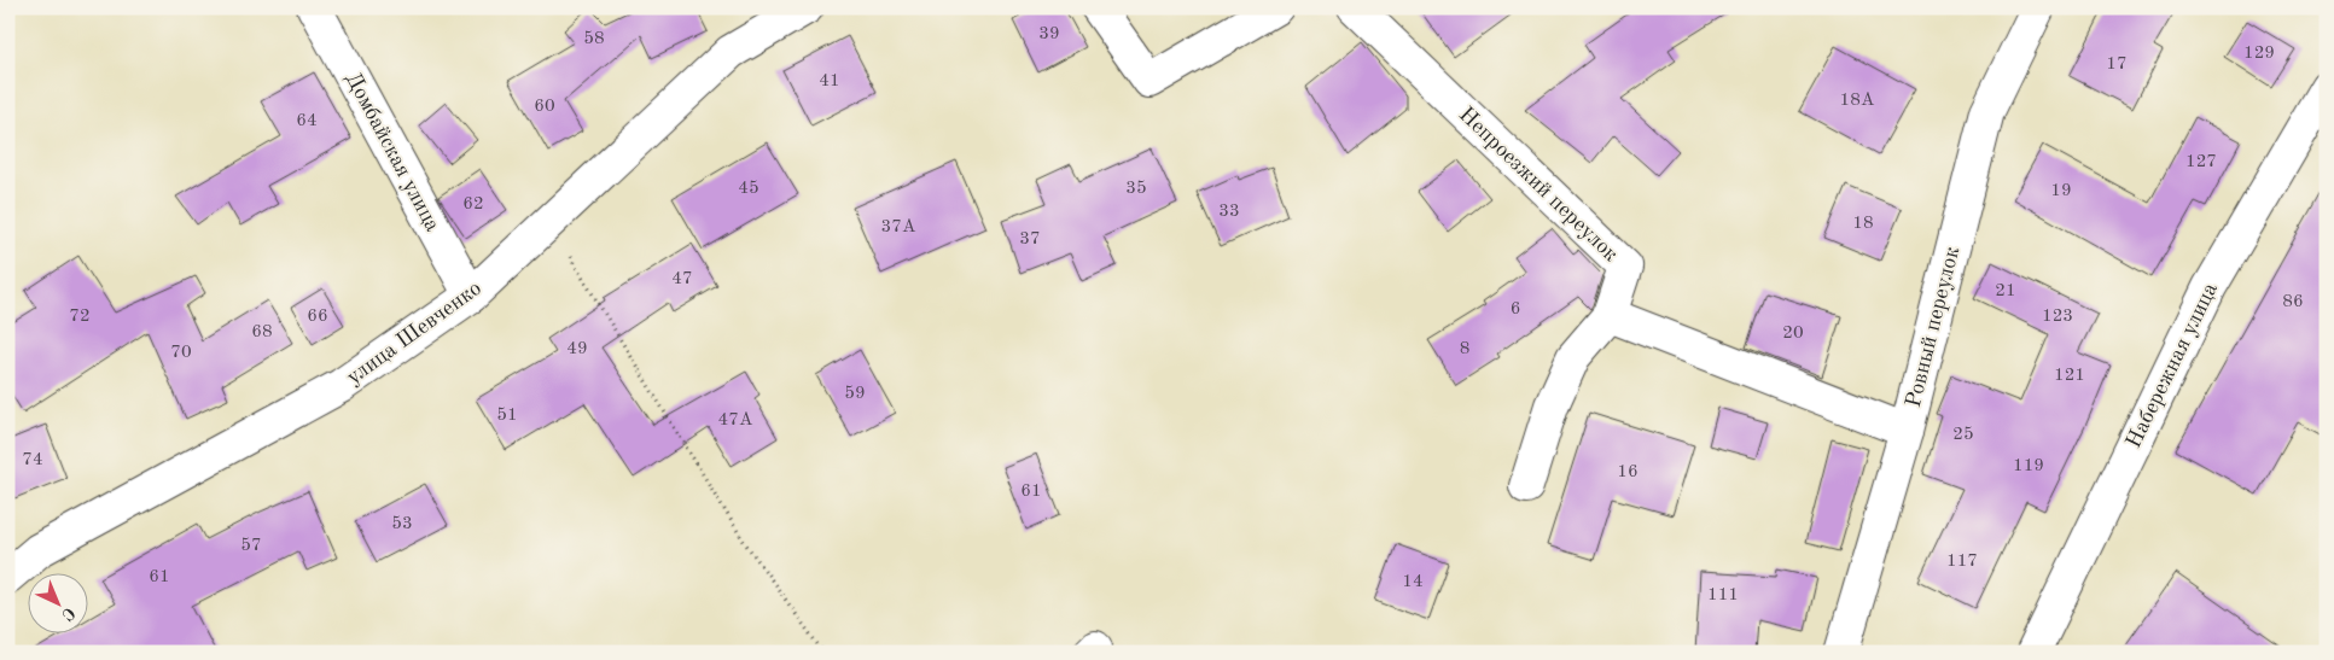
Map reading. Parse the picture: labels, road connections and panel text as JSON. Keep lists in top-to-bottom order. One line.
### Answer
{"streets":{"street":["Домбайская улица","Непроезжий переулок","Ровный переулок","улица Шевченко","Набережная улица"]},"crossings":[["Домбайская улица","улица Шевченко"]],"house_numbers":["39","58","129","17","41","18А","60","64","127","45","35","19","62","33","18","37А","37","47","21","86","6","72","66","123","68","20","49","8","70","121","59","51","47А","25","74","119","16","61","53","57","117","61","14","111"],"north":"bottom right"}
